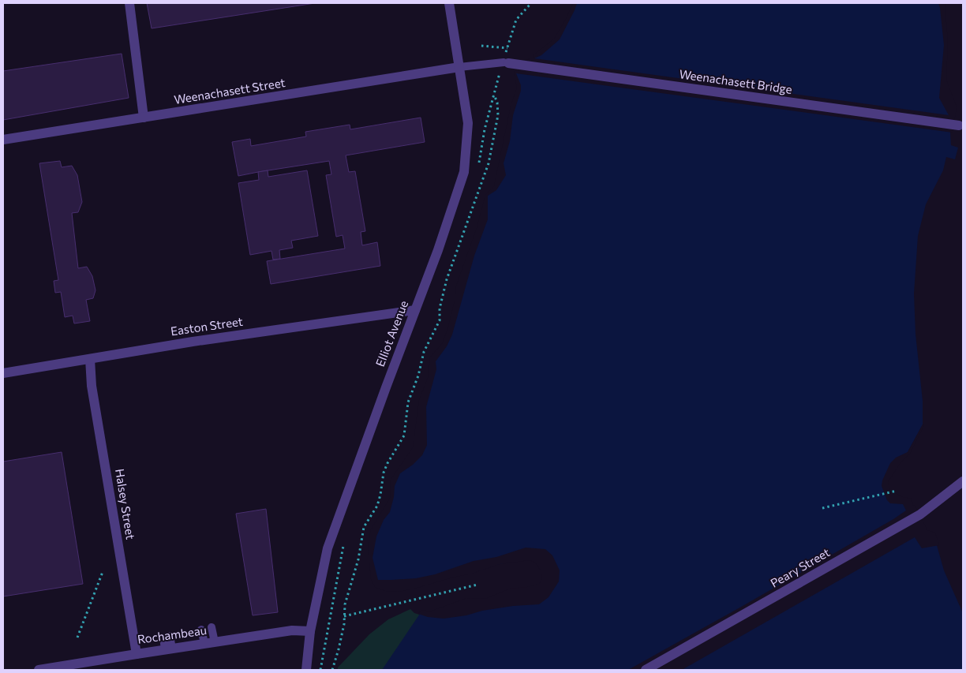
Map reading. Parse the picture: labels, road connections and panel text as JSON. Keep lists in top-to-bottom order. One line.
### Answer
{"streets":{"street":["Weenachasett Bridge","Weenachasett Street","Easton Street","Elliot Avenue","Halsey Street","Peary Street","Rochambeau"]},"crossings":[["Weenachasett Street","Elliot Avenue"],["Easton Street","Elliot Avenue"],["Easton Street","Halsey Street"],["Elliot Avenue","Rochambeau"],["Halsey Street","Rochambeau"]]}
